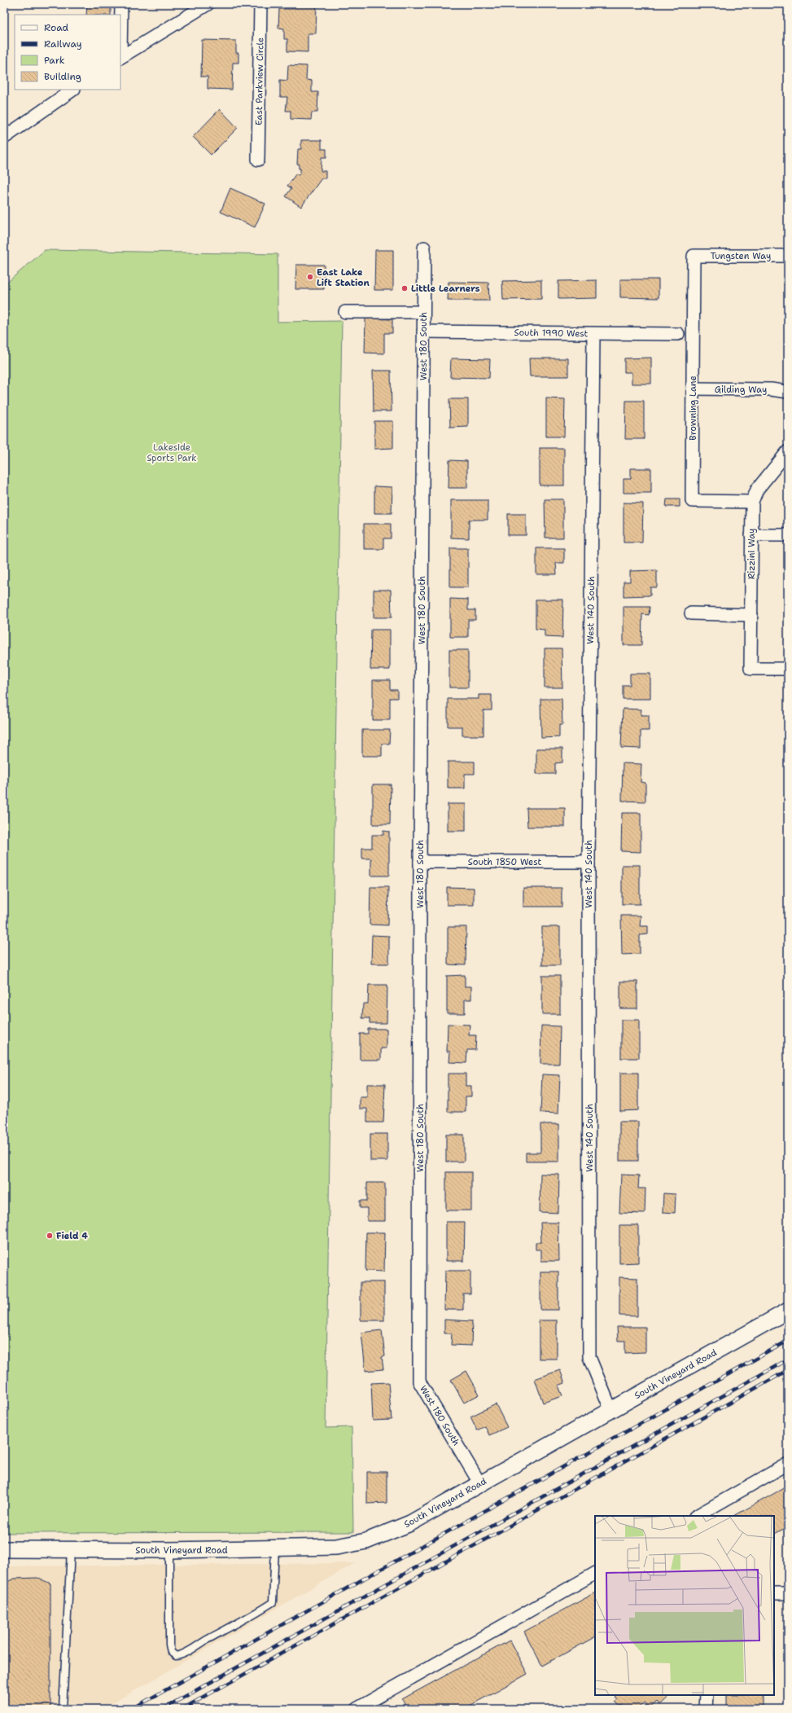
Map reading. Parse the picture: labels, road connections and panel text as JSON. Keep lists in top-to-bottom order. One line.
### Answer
{"streets":{"street":["East Parkview Circle","Tungsten Way","South 1990 West","West 180 South","Gilding Way","Browning Lane","Rizzini Way","West 140 South","South 1850 West","South Vineyard Road"]},"crossings":[["Tungsten Way","Browning Lane"],["South 1990 West","West 180 South"],["South 1990 West","West 140 South"],["West 180 South","South 1850 West"],["West 180 South","South Vineyard Road"],["Gilding Way","Browning Lane"],["Browning Lane","Rizzini Way"],["West 140 South","South 1850 West"],["West 140 South","South Vineyard Road"]],"parks":["Lakeside Sports Park"],"places":["East Lake Lift Station","Little Learners","Field 4"],"legend":["Road","Railway","Park","Building"]}
